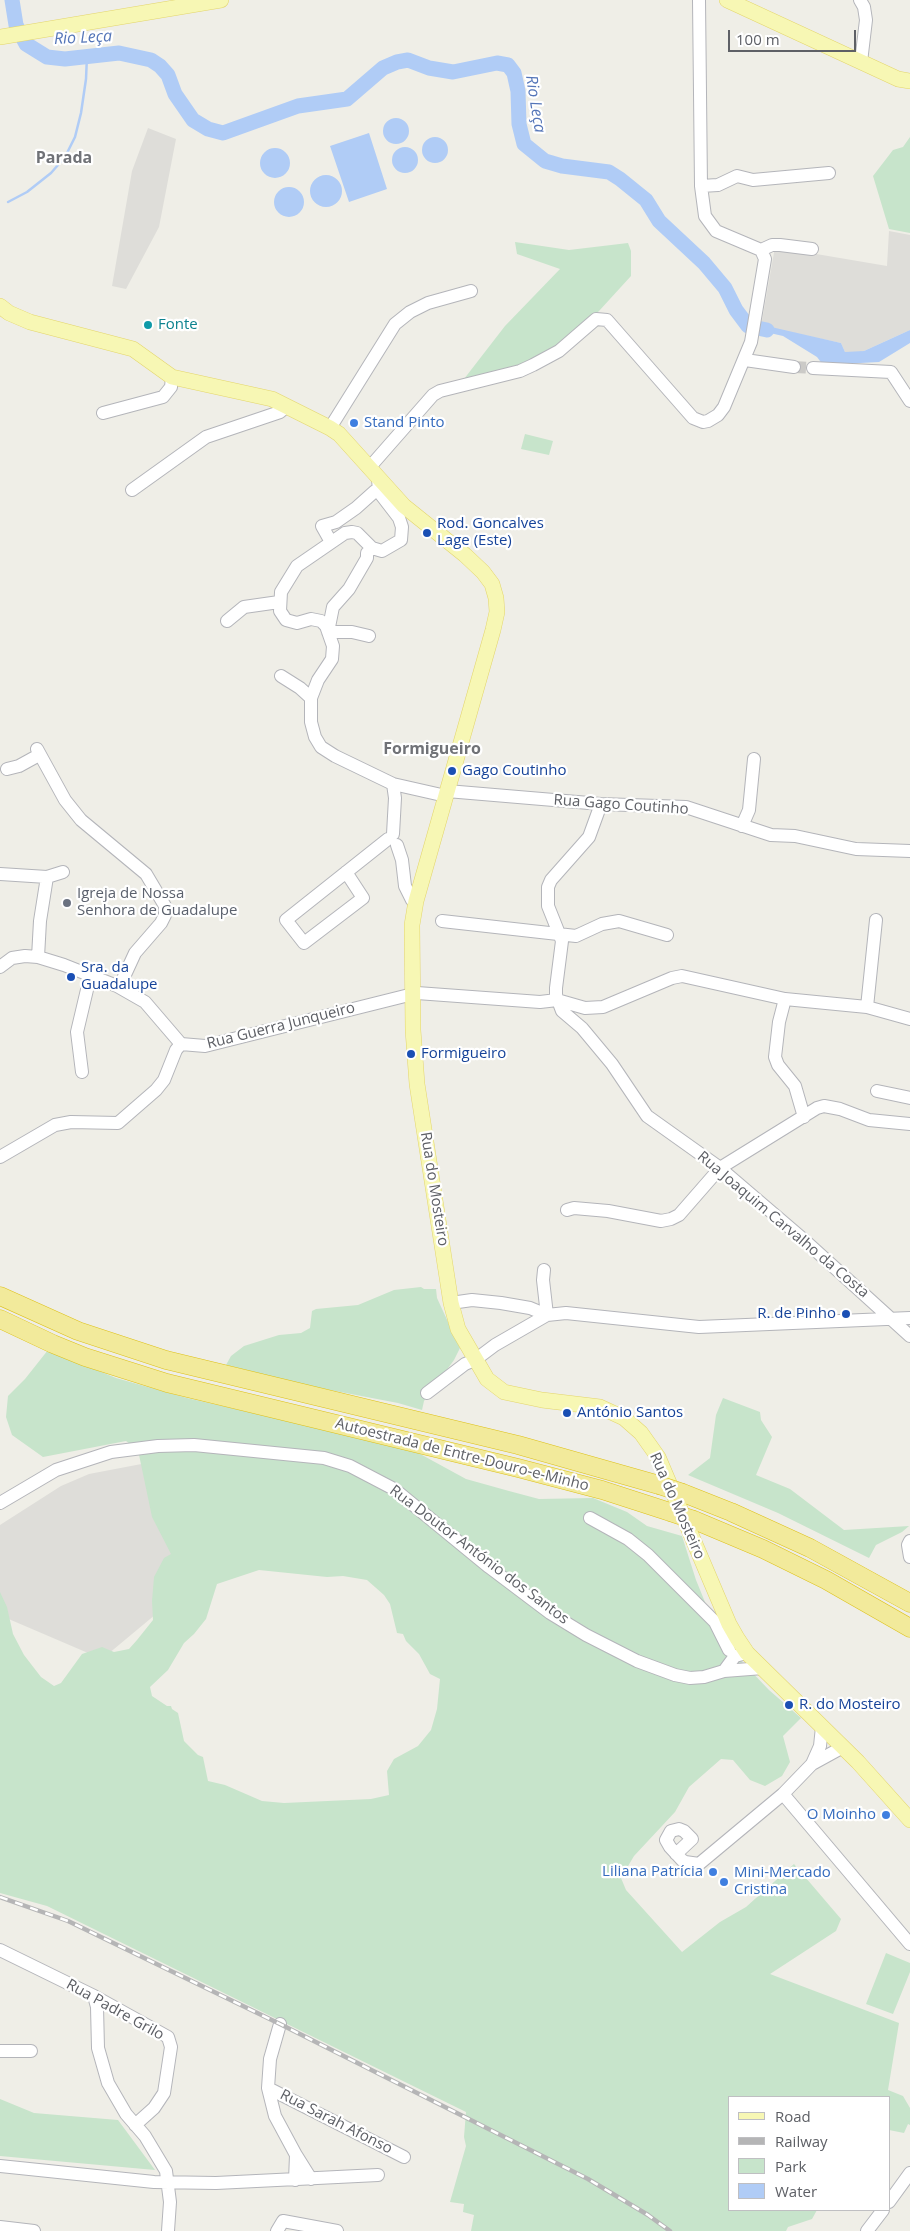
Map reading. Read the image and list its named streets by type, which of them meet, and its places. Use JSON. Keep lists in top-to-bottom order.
{
  "streets": {
    "highway": ["Autoestrada de Entre-Douro-e-Minho"],
    "main road": ["Rua do Mosteiro"],
    "street": [
      "Rua Gago Coutinho",
      "Rua Guerra Junqueiro",
      "Rua Joaquim Carvalho da Costa",
      "Rua Doutor António dos Santos",
      "Rua Padre Grilo",
      "Rua Sarah Afonso"
    ]
  },
  "crossings": [
    ["Rua Gago Coutinho", "Rua do Mosteiro"],
    ["Rua Guerra Junqueiro", "Rua do Mosteiro"],
    ["Rua Guerra Junqueiro", "Rua Joaquim Carvalho da Costa"],
    ["Rua do Mosteiro", "Rua Doutor António dos Santos"]
  ],
  "districts": ["Parada", "Formigueiro"],
  "water": ["Rio Leça"],
  "places": [
    "Fonte",
    "Stand Pinto",
    "Rod. Goncalves Lage (Este)",
    "Gago Coutinho",
    "Igreja de Nossa Senhora de Guadalupe",
    "Sra. da Guadalupe",
    "Formigueiro",
    "R. de Pinho",
    "António Santos",
    "R. do Mosteiro",
    "O Moinho",
    "Liliana Patrícia",
    "Mini-Mercado Cristina"
  ],
  "legend": [
    "Road",
    "Railway",
    "Park",
    "Water"
  ],
  "scale_bar": "100 m"
}
